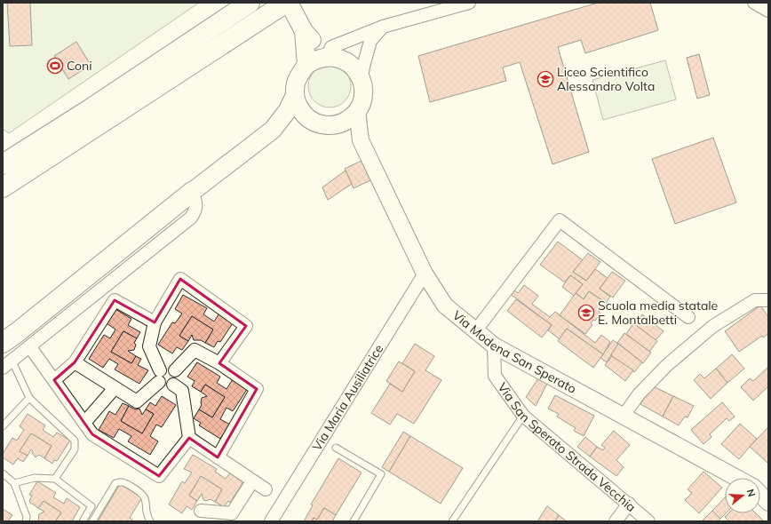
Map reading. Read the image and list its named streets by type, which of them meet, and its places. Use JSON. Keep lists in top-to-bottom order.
{
  "streets": {
    "street": ["Via Modena San Sperato", "Via Maria Ausiliatrice", "Via San Sperato Strada Vecchia"]
  },
  "crossings": [
    ["Via Modena San Sperato", "Via Maria Ausiliatrice"],
    ["Via Modena San Sperato", "Via San Sperato Strada Vecchia"]
  ],
  "places": {
    "sports": ["Coni"],
    "school or university": ["Liceo Scientifico Alessandro Volta", "Scuola media statale E. Montalbetti"]
  },
  "north": "right"
}
